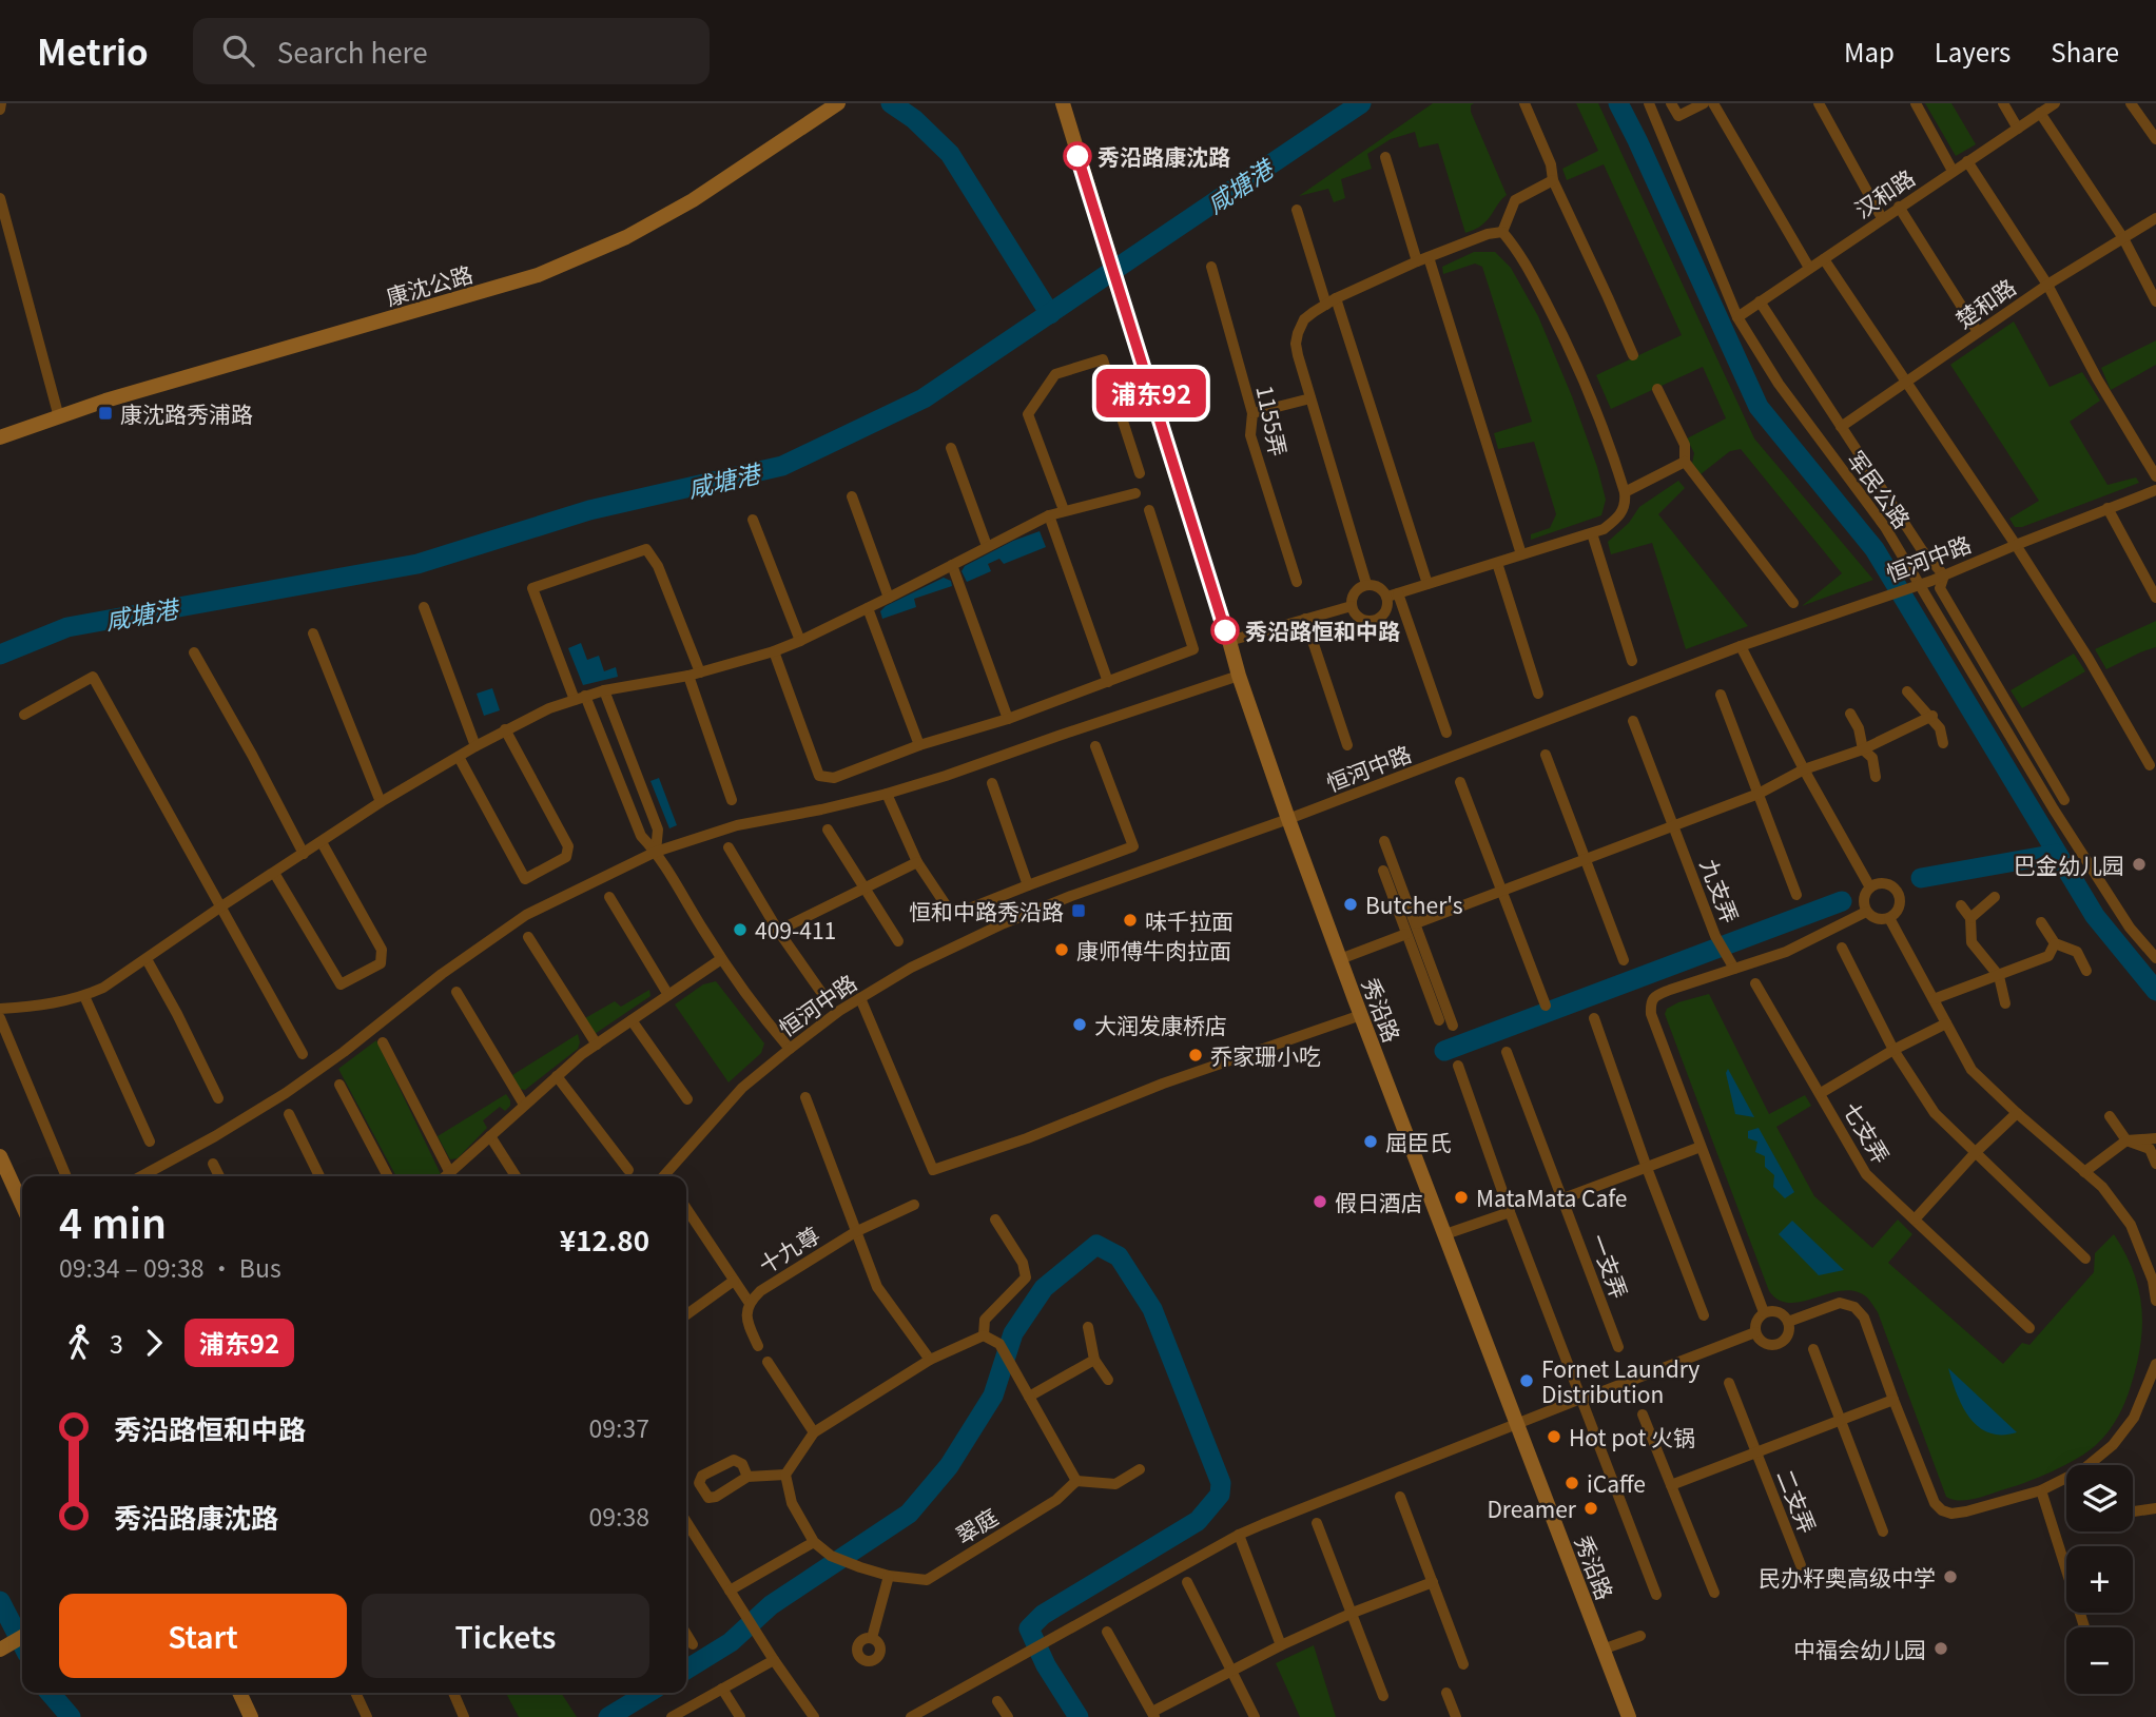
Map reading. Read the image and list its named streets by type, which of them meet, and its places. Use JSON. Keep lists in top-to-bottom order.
{
  "streets": {
    "main road": ["康沈公路", "秀沿路"],
    "street": [
      "汉和路",
      "楚和路",
      "1155弄",
      "军民公路",
      "恒河中路",
      "九支弄",
      "七支弄",
      "十九尊",
      "一支弄",
      "二支弄",
      "翠庭"
    ]
  },
  "crossings": [
    ["汉和路", "军民公路"],
    ["军民公路", "恒河中路"],
    ["恒河中路", "秀沿路"],
    ["十九尊", "翠庭"]
  ],
  "water": ["咸塘港"],
  "places": {
    "other": [
      "秀沿路康沈路",
      "秀沿路恒和中路",
      "巴金幼儿园",
      "Butcher's",
      "味千拉面",
      "409-411",
      "康师傅牛肉拉面",
      "大润发康桥店",
      "乔家珊小吃",
      "屈臣氏",
      "MataMata Cafe",
      "假日酒店",
      "Fornet Laundry Distribution",
      "Hot pot 火锅",
      "iCaffe",
      "Dreamer",
      "民办籽奥高级中学",
      "中福会幼儿园"
    ],
    "transit": ["康沈路秀浦路", "恒和中路秀沿路"]
  },
  "lines": ["bus line 浦东92"],
  "page": {
    "header": "Metrio",
    "search": "Search here",
    "nav": ["Map", "Layers", "Share"],
    "on_map": "浦东92",
    "heading": ["4 min", "09:34 – 09:38 · Bus", "¥12.80"],
    "legs": ["3", "浦东92"],
    "list": [
      {
        "name": "秀沿路恒和中路",
        "value": "09:37"
      },
      {
        "name": "秀沿路康沈路",
        "value": "09:38"
      }
    ],
    "map_buttons": ["+", "−"],
    "buttons": ["Start", "Tickets"]
  }
}
